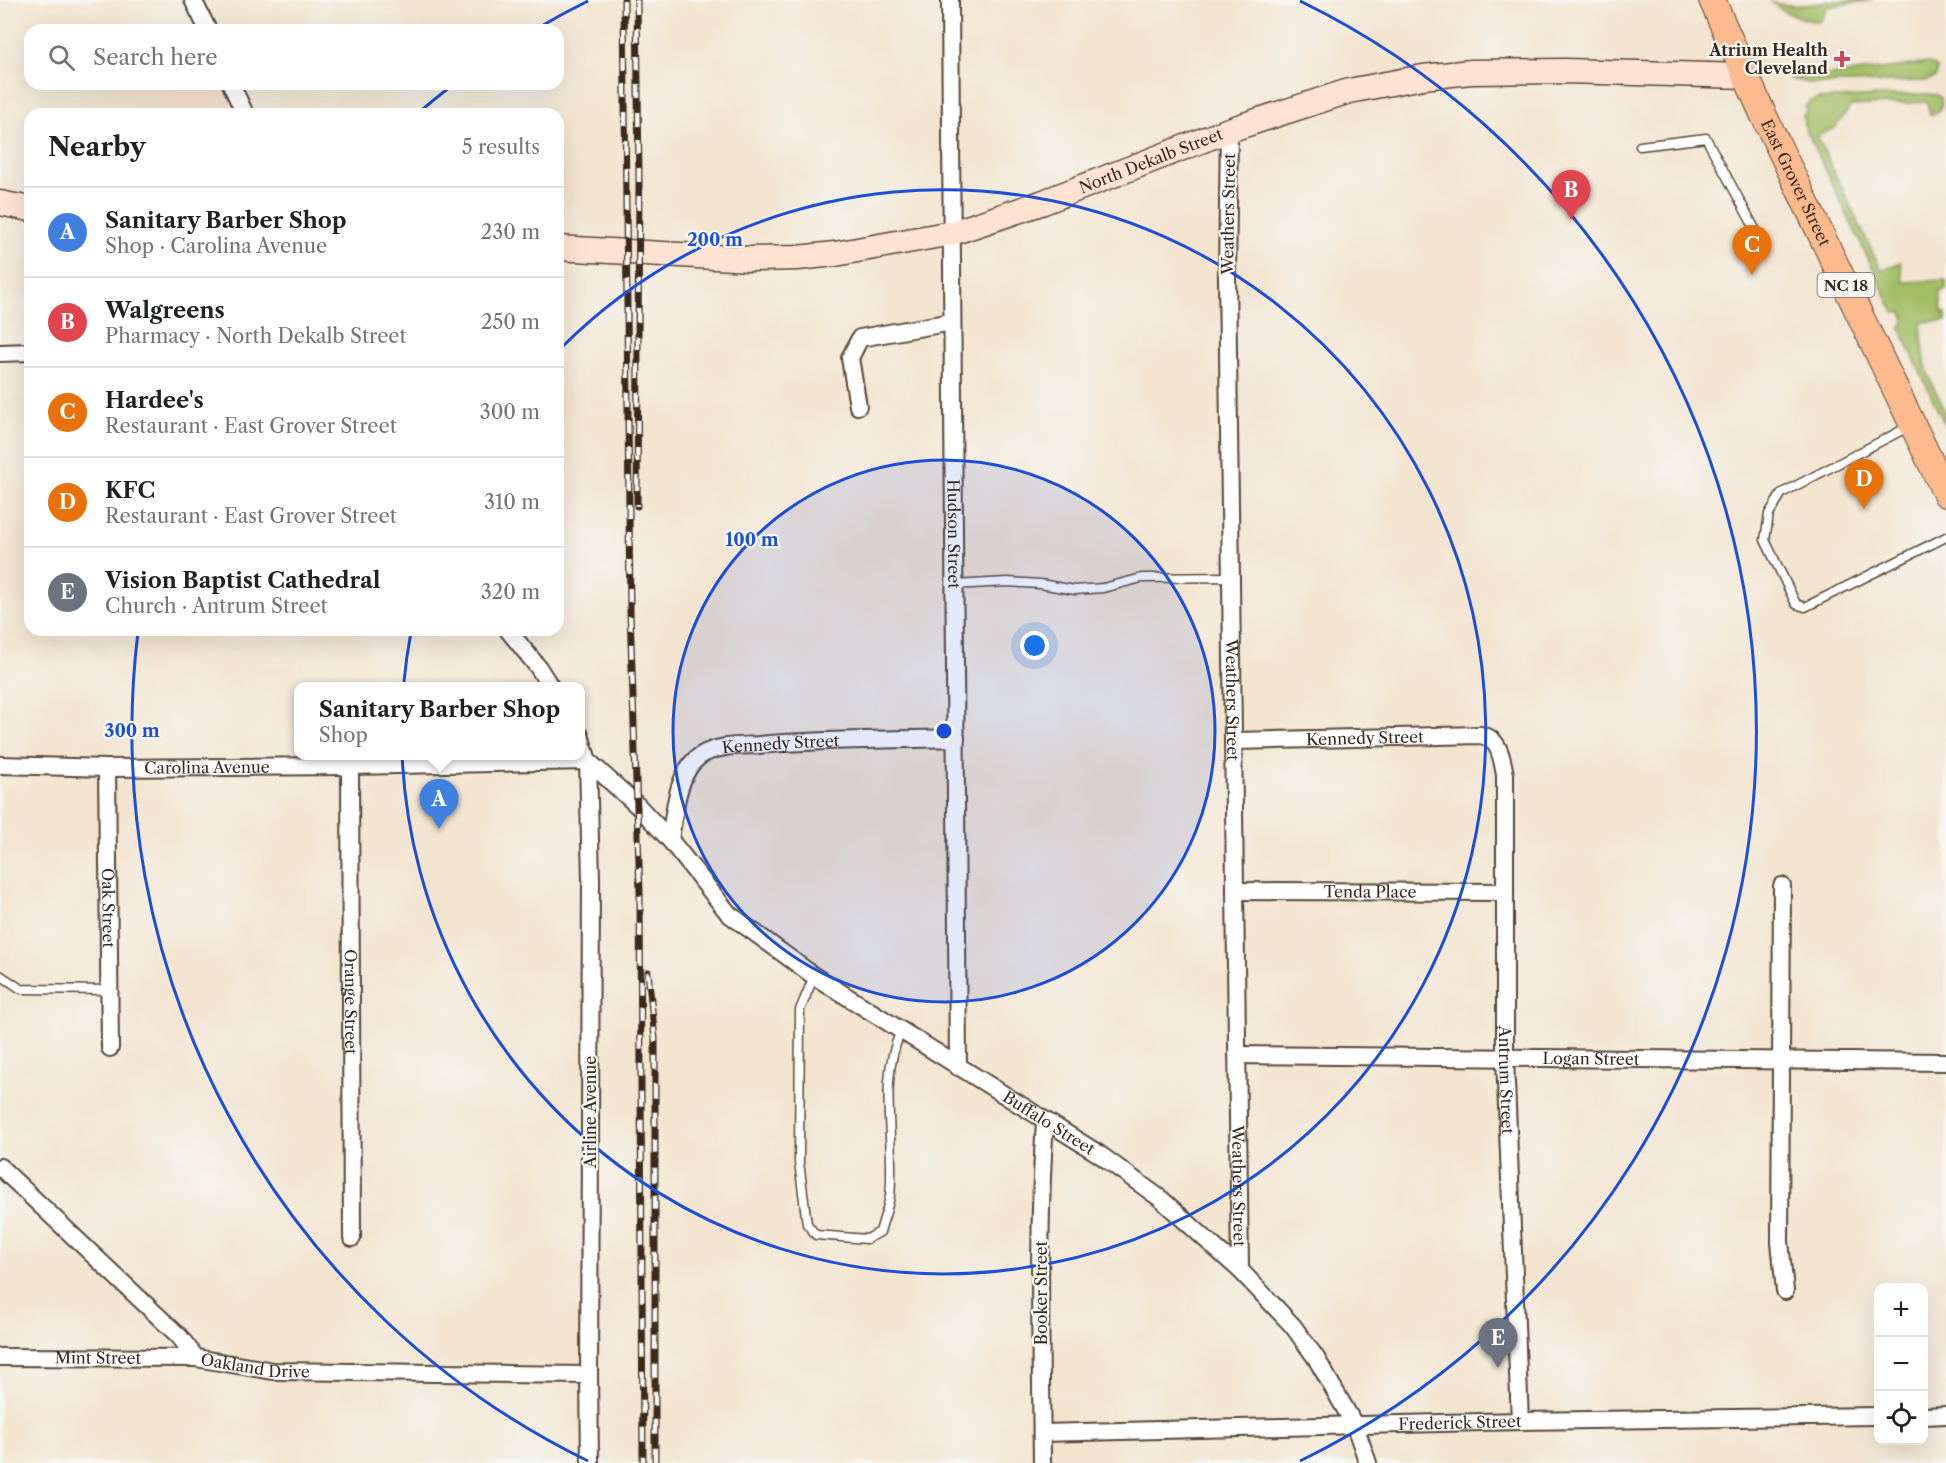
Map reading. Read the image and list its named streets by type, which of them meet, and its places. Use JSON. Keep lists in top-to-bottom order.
{
  "streets": {
    "main road": ["North Dekalb Street", "East Grover Street", "NC 18"],
    "street": [
      "Weathers Street",
      "Hudson Street",
      "Kennedy Street",
      "Carolina Avenue",
      "Tenda Place",
      "Oak Street",
      "Orange Street",
      "Logan Street",
      "Antrum Street",
      "Airline Avenue",
      "Buffalo Street",
      "Booker Street",
      "Mint Street",
      "Oakland Drive",
      "Frederick Street"
    ]
  },
  "crossings": [
    ["North Dekalb Street", "East Grover Street"],
    ["North Dekalb Street", "Weathers Street"],
    ["North Dekalb Street", "Hudson Street"],
    ["Weathers Street", "Kennedy Street"],
    ["Weathers Street", "Tenda Place"],
    ["Weathers Street", "Logan Street"],
    ["Weathers Street", "Buffalo Street"],
    ["Hudson Street", "Kennedy Street"],
    ["Hudson Street", "Buffalo Street"],
    ["Kennedy Street", "Antrum Street"],
    ["Kennedy Street", "Buffalo Street"],
    ["Carolina Avenue", "Oak Street"],
    ["Carolina Avenue", "Orange Street"],
    ["Carolina Avenue", "Airline Avenue"],
    ["Tenda Place", "Antrum Street"],
    ["Logan Street", "Antrum Street"],
    ["Antrum Street", "Frederick Street"],
    ["Airline Avenue", "Oakland Drive"],
    ["Buffalo Street", "Booker Street"],
    ["Buffalo Street", "Frederick Street"],
    ["Booker Street", "Frederick Street"],
    ["Mint Street", "Oakland Drive"]
  ],
  "places": {
    "health": ["Atrium Health Cleveland"]
  },
  "page": {
    "search": "Search here",
    "heading": ["Nearby", "5 results"],
    "pins": [
      "B",
      "C",
      "D",
      "A",
      "E"
    ],
    "list": [
      {
        "mark": "A",
        "name": "Sanitary Barber Shop",
        "note": "Shop · Carolina Avenue",
        "value": "230 m"
      },
      {
        "mark": "B",
        "name": "Walgreens",
        "note": "Pharmacy · North Dekalb Street",
        "value": "250 m"
      },
      {
        "mark": "C",
        "name": "Hardee's",
        "note": "Restaurant · East Grover Street",
        "value": "300 m"
      },
      {
        "mark": "D",
        "name": "KFC",
        "note": "Restaurant · East Grover Street",
        "value": "310 m"
      },
      {
        "mark": "E",
        "name": "Vision Baptist Cathedral",
        "note": "Church · Antrum Street",
        "value": "320 m"
      }
    ],
    "popup": ["Sanitary Barber Shop", "Shop"],
    "map_buttons": ["+", "−"]
  },
  "rings": ["200 m", "100 m", "300 m"]
}
